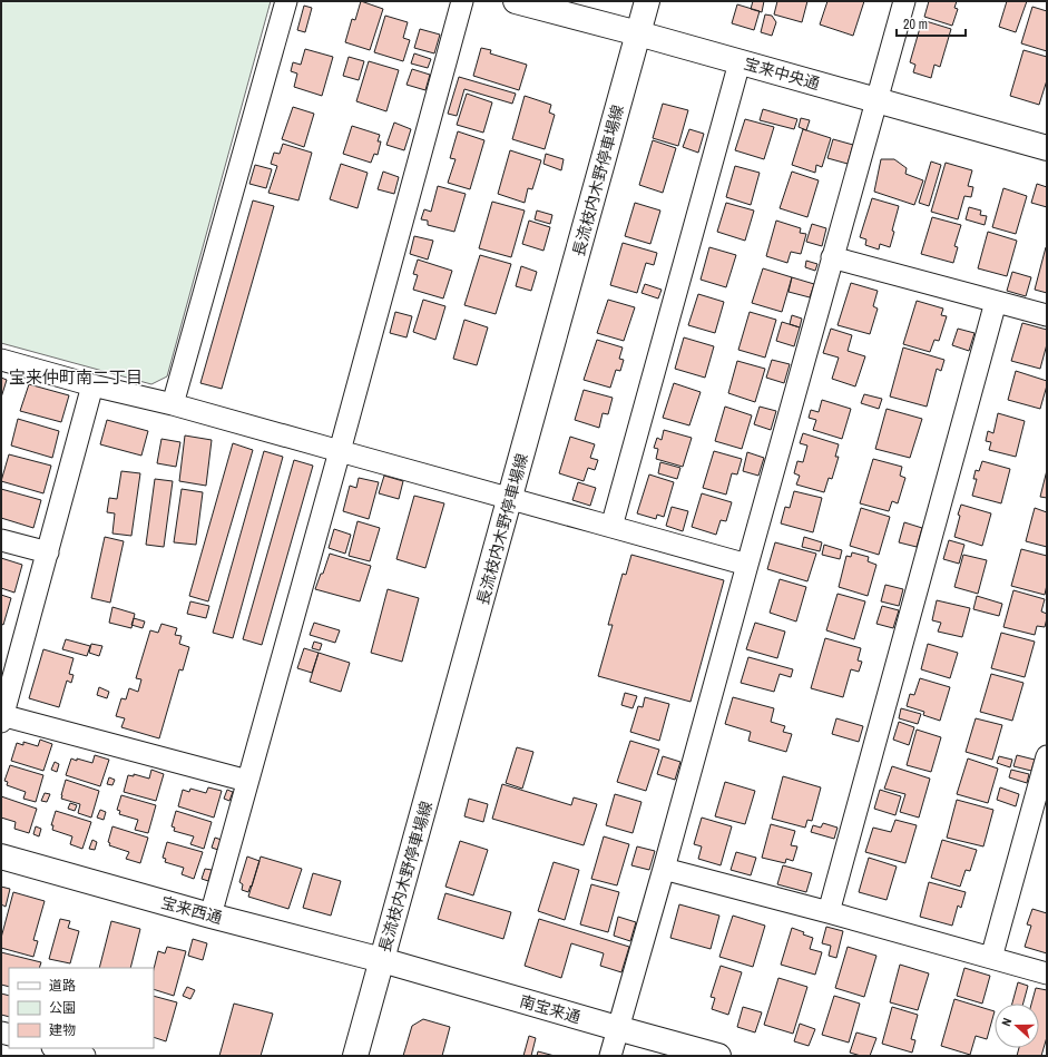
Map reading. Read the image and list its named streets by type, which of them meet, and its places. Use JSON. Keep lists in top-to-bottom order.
{
  "streets": {
    "street": [
      "宝来中央通",
      "長流枝内木野停車場線",
      "宝来西通",
      "南宝来通"
    ]
  },
  "crossings": [
    ["宝来中央通", "長流枝内木野停車場線"],
    ["長流枝内木野停車場線", "宝来西通"],
    ["長流枝内木野停車場線", "南宝来通"],
    ["宝来西通", "南宝来通"]
  ],
  "districts": ["宝来仲町南二丁目"],
  "legend": ["道路", "公園", "建物"],
  "scale_bar": "20 m",
  "north": "left"
}
